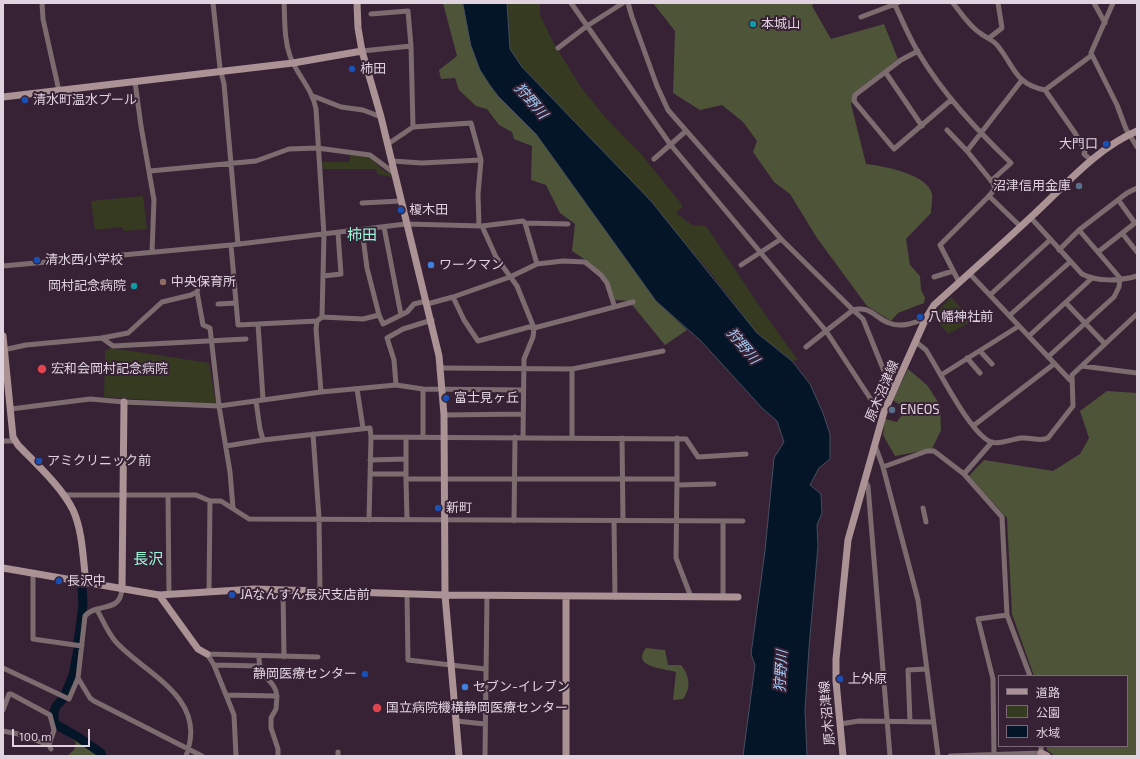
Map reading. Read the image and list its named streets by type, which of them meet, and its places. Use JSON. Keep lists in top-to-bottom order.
{
  "streets": {
    "street": ["原木沼津線"]
  },
  "districts": ["柿田", "長沢"],
  "water": ["狩野川"],
  "places": [
    "本城山",
    "柿田",
    "清水町温水プール",
    "大門口",
    "沼津信用金庫",
    "榎木田",
    "清水西小学校",
    "ワークマン",
    "中央保育所",
    "岡村記念病院",
    "八幡神社前",
    "宏和会岡村記念病院",
    "富士見ヶ丘",
    "ENEOS",
    "アミクリニック前",
    "新町",
    "長沢中",
    "JAなんすん長沢支店前",
    "静岡医療センター",
    "上外原",
    "セブン-イレブン",
    "国立病院機構静岡医療センター"
  ],
  "legend": ["道路", "公園", "水域"],
  "scale_bar": "100 m"
}
